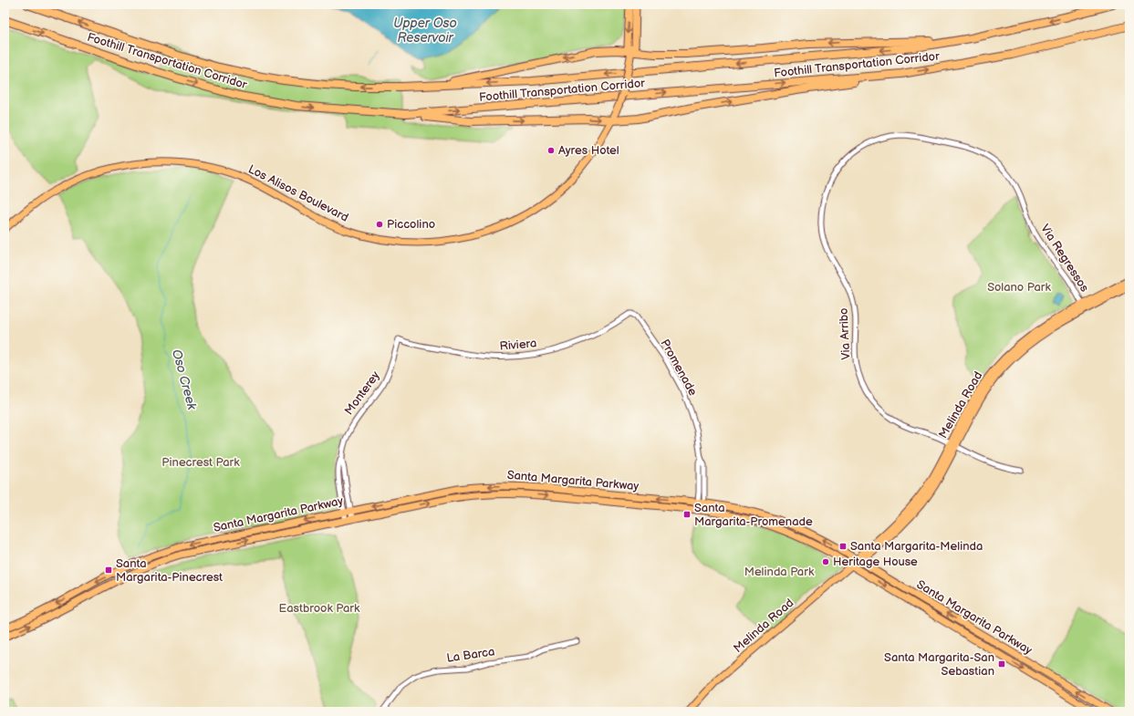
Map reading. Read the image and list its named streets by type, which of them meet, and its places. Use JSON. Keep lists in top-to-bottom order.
{
  "streets": {
    "highway": ["Foothill Transportation Corridor"],
    "main road": ["Los Alisos Boulevard", "Melinda Road", "Santa Margarita Parkway"],
    "street": [
      "Via Regressos",
      "Via Arribo",
      "Riviera",
      "Promenade",
      "Monterey",
      "La Barca"
    ]
  },
  "crossings": [
    ["Via Regressos", "Via Arribo"],
    ["Via Regressos", "Melinda Road"],
    ["Via Arribo", "Melinda Road"],
    ["Riviera", "Promenade"],
    ["Riviera", "Monterey"],
    ["Promenade", "Santa Margarita Parkway"],
    ["Monterey", "Santa Margarita Parkway"],
    ["Melinda Road", "Santa Margarita Parkway"]
  ],
  "water": ["Upper Oso Reservoir", "Oso Creek"],
  "parks": [
    "Solano Park",
    "Pinecrest Park",
    "Melinda Park",
    "Eastbrook Park"
  ],
  "places": {
    "other": ["Ayres Hotel", "Piccolino", "Heritage House"],
    "transit": [
      "Santa Margarita-Promenade",
      "Santa Margarita-Melinda",
      "Santa Margarita-Pinecrest",
      "Santa Margarita-San Sebastian"
    ]
  }
}
